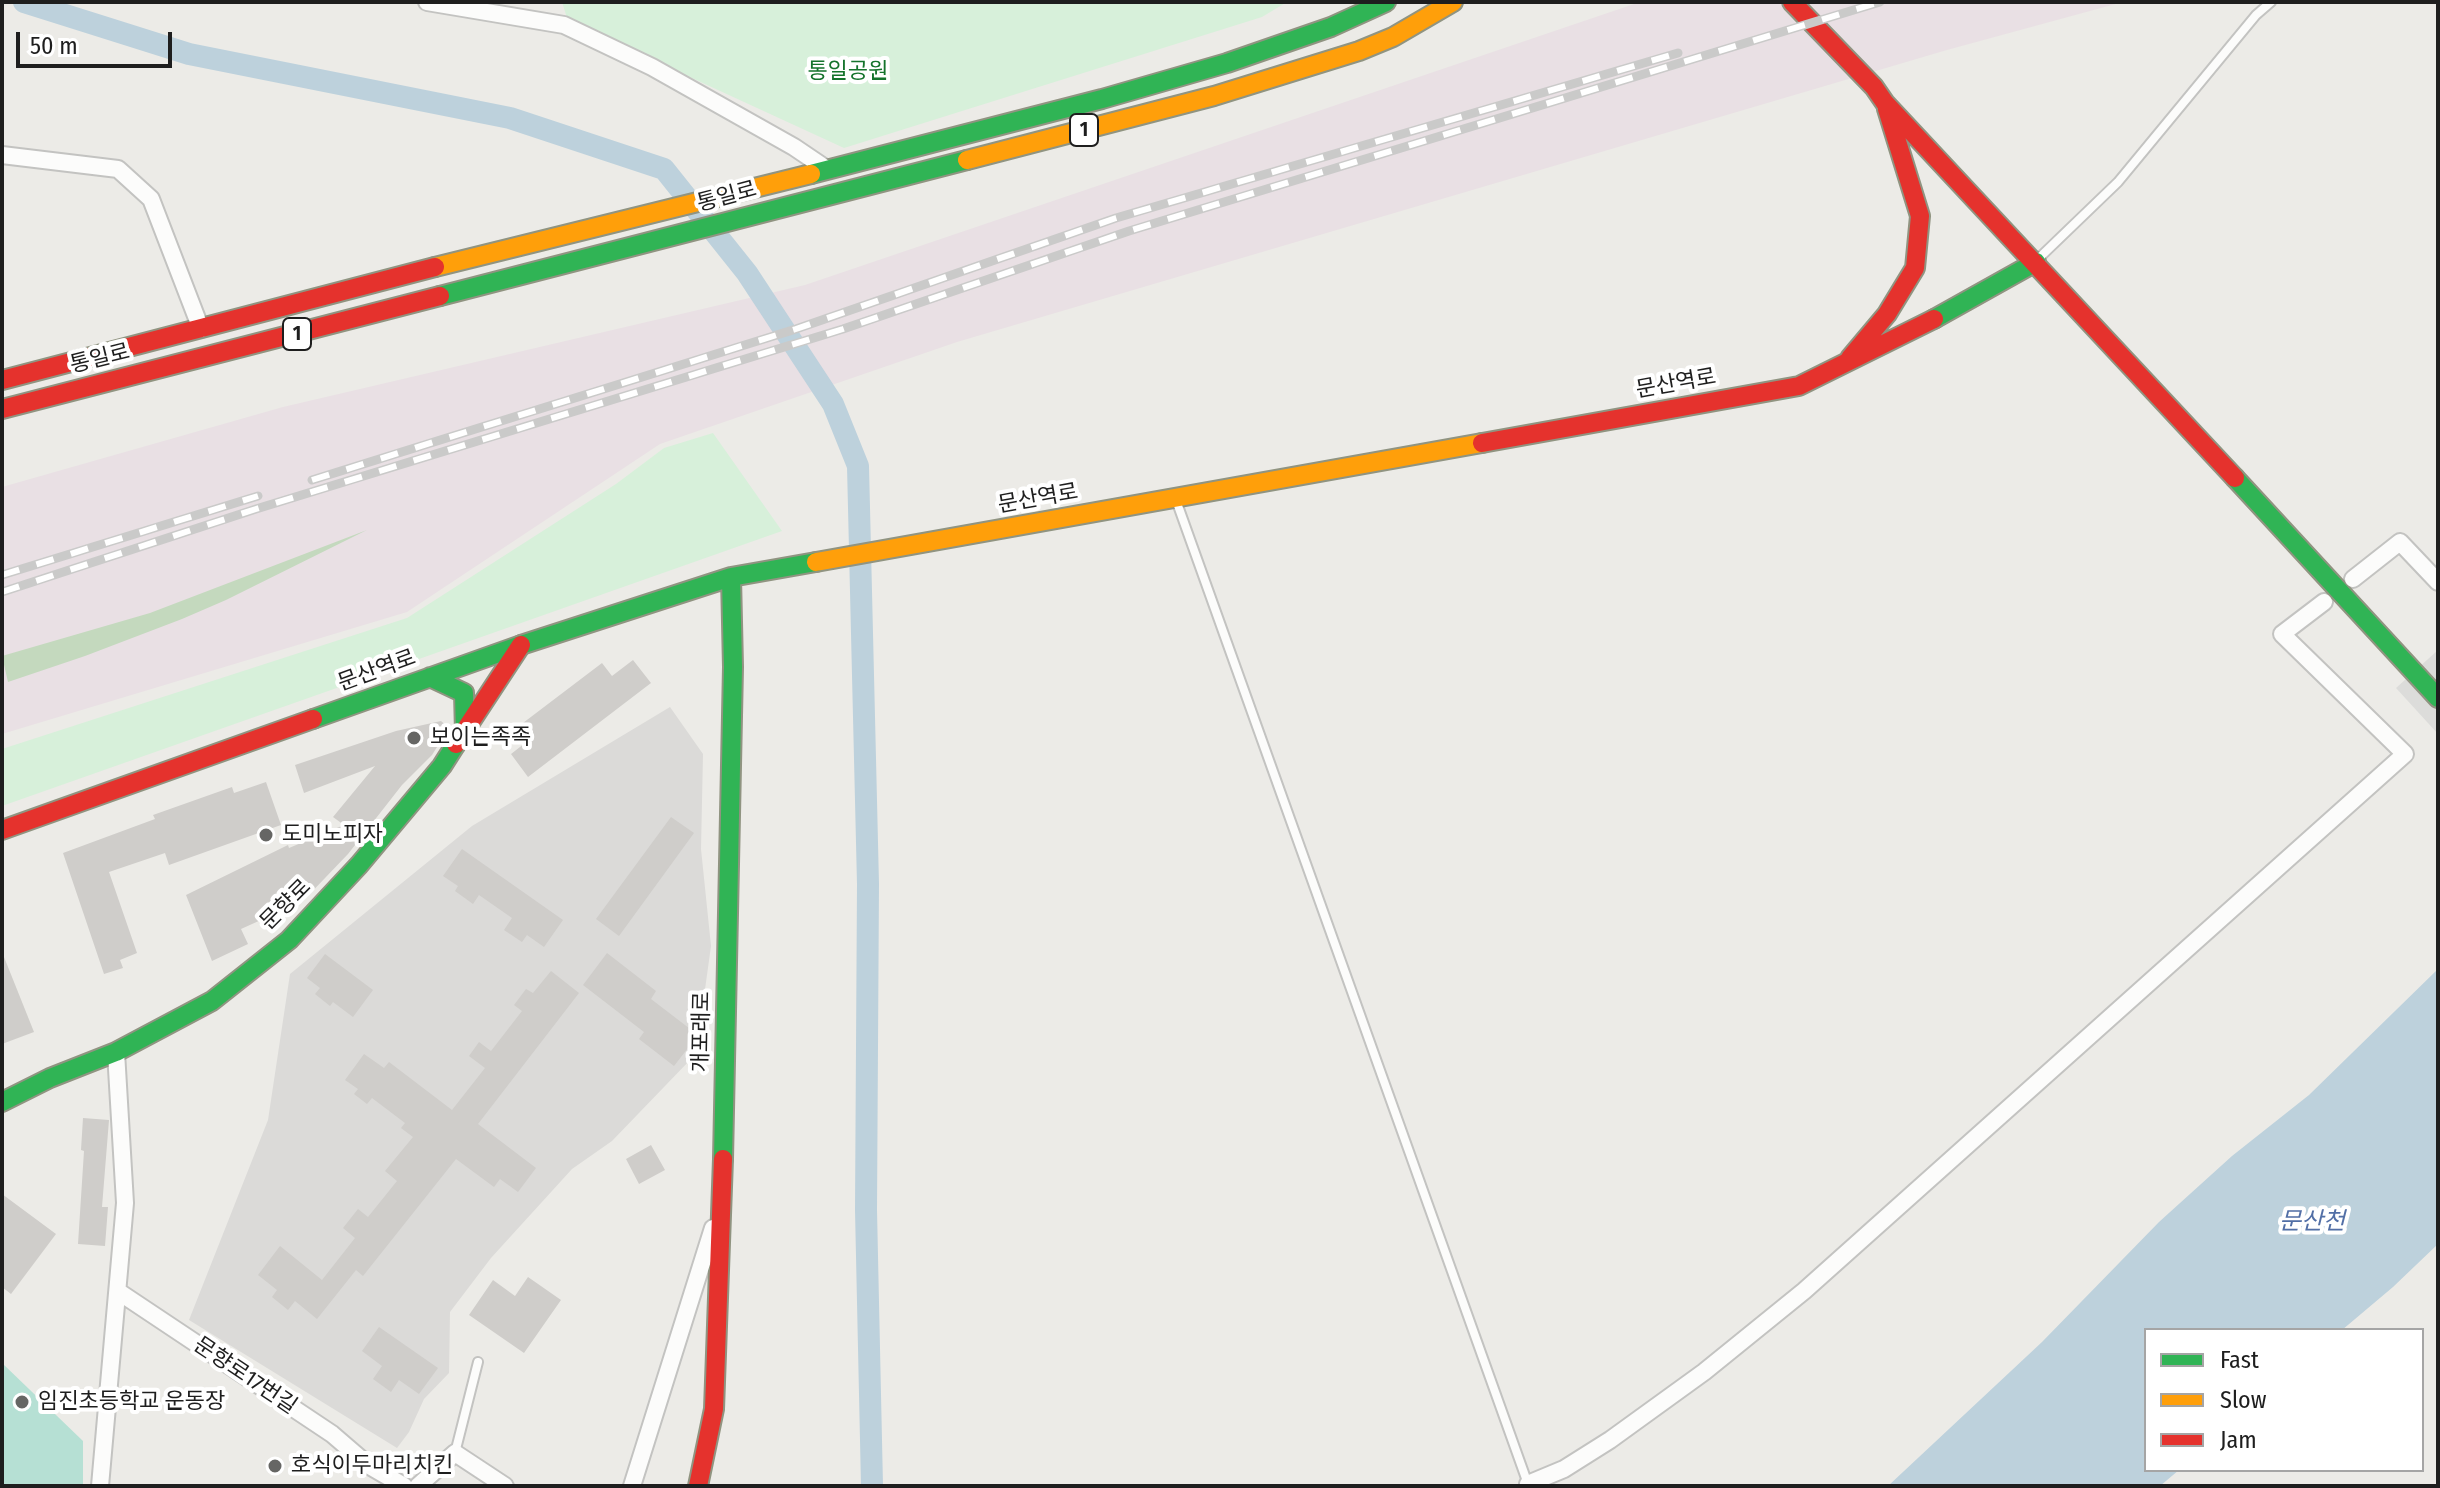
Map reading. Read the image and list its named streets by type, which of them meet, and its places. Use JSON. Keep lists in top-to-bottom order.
{
  "streets": {
    "street": [
      "1",
      "통일로",
      "문산역로",
      "문향로",
      "개포래로",
      "문향로17번길"
    ]
  },
  "crossings": [
    ["문산역로", "문향로"],
    ["문산역로", "개포래로"]
  ],
  "water": ["문산천"],
  "parks": ["통일공원"],
  "places": [
    "보이는족족",
    "도미노피자",
    "임진초등학교 운동장",
    "호식이두마리치킨"
  ],
  "legend": ["Fast", "Slow", "Jam"],
  "scale_bar": "50 m"
}
